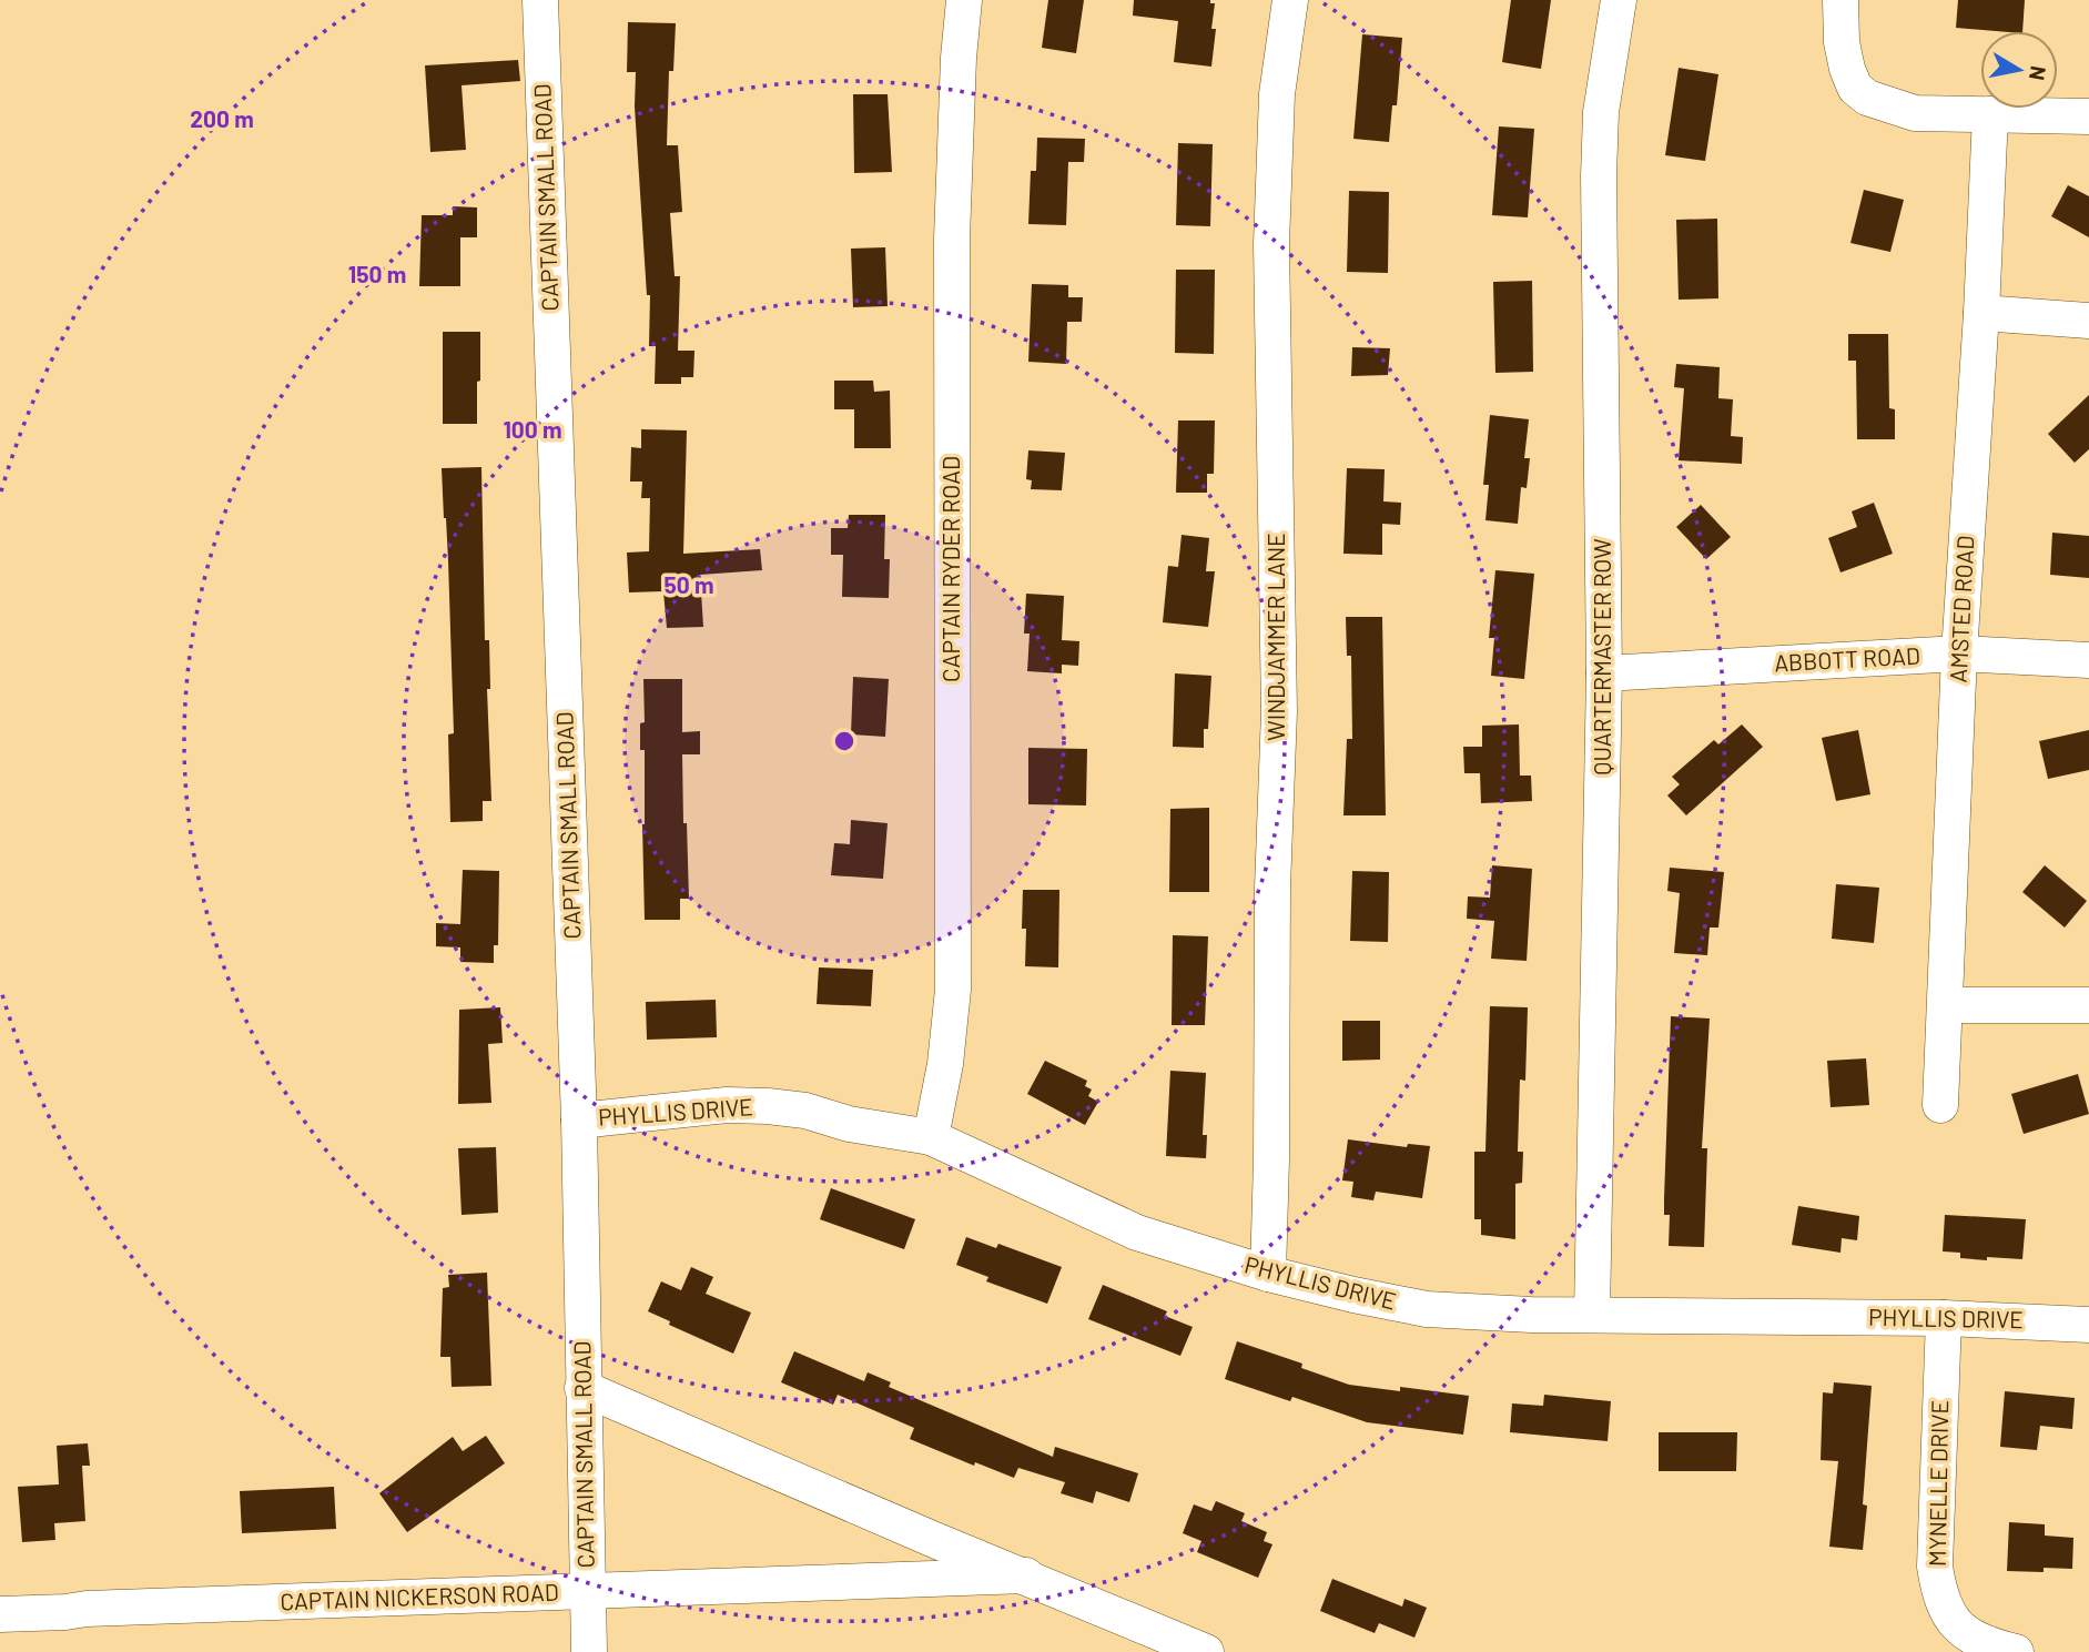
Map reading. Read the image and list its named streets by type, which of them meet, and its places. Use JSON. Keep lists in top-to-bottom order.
{
  "streets": {
    "street": [
      "CAPTAIN SMALL ROAD",
      "CAPTAIN RYDER ROAD",
      "AMSTED ROAD",
      "WINDJAMMER LANE",
      "QUARTERMASTER ROW",
      "ABBOTT ROAD",
      "PHYLLIS DRIVE",
      "MYNELLE DRIVE",
      "CAPTAIN NICKERSON ROAD"
    ]
  },
  "crossings": [
    ["CAPTAIN SMALL ROAD", "PHYLLIS DRIVE"],
    ["CAPTAIN SMALL ROAD", "CAPTAIN NICKERSON ROAD"],
    ["CAPTAIN RYDER ROAD", "PHYLLIS DRIVE"],
    ["AMSTED ROAD", "ABBOTT ROAD"],
    ["WINDJAMMER LANE", "PHYLLIS DRIVE"],
    ["QUARTERMASTER ROW", "ABBOTT ROAD"],
    ["QUARTERMASTER ROW", "PHYLLIS DRIVE"],
    ["PHYLLIS DRIVE", "MYNELLE DRIVE"]
  ],
  "north": "right",
  "rings": [
    "200 m",
    "150 m",
    "100 m",
    "50 m"
  ]
}
